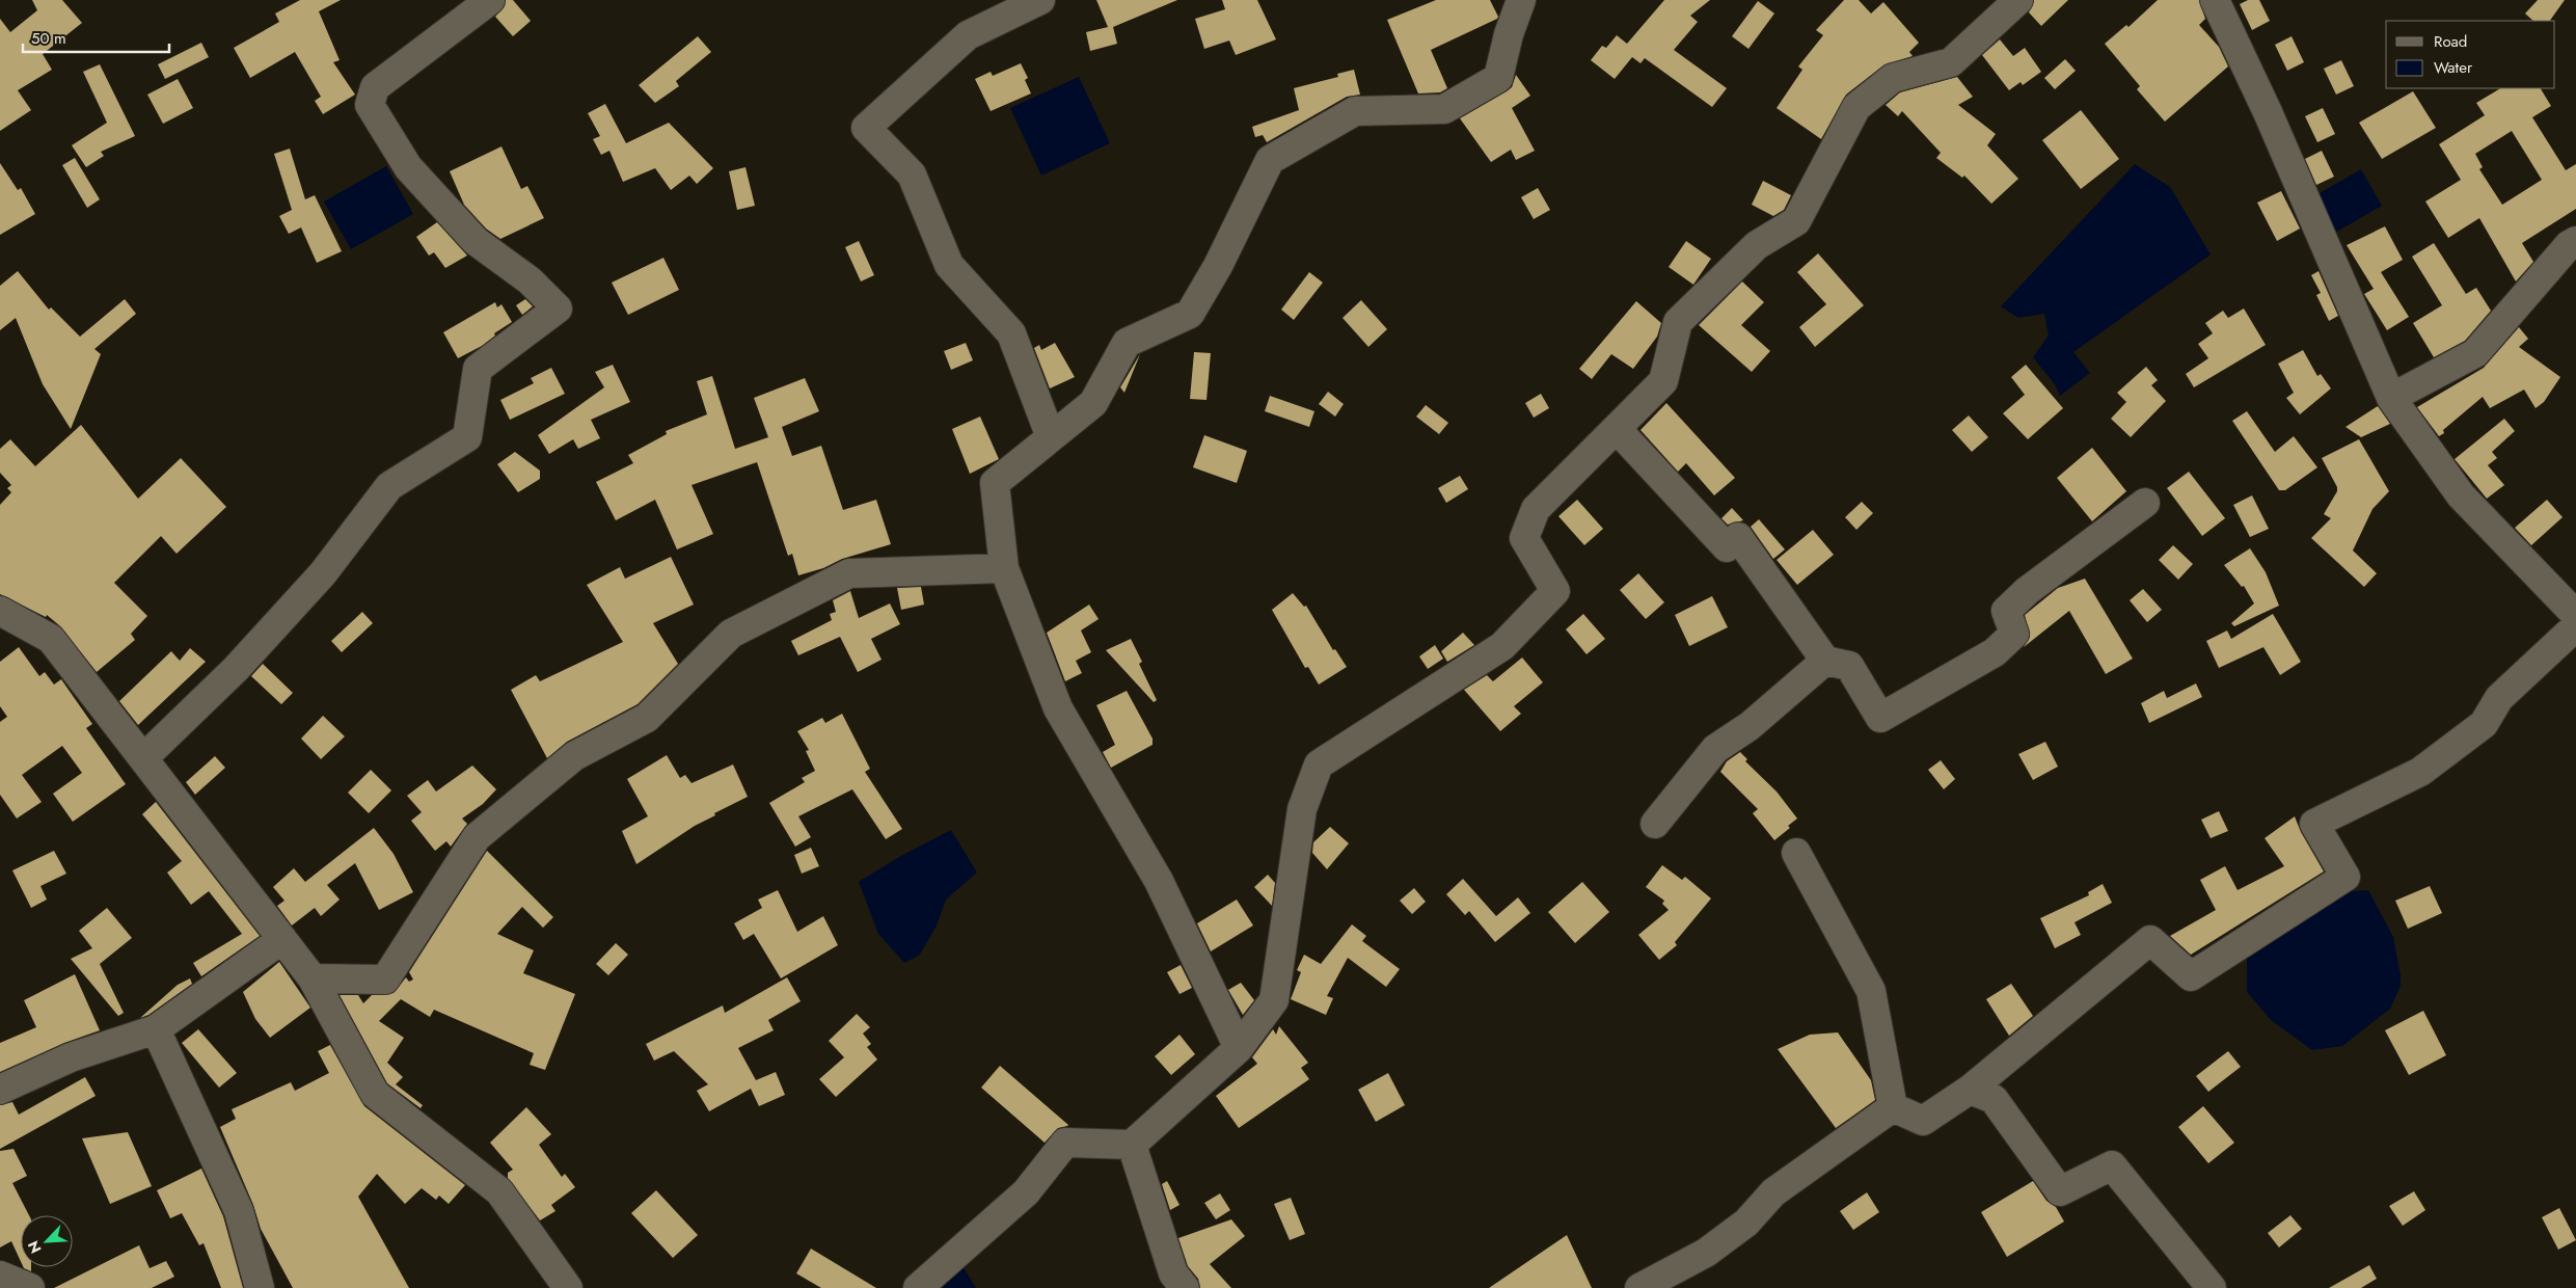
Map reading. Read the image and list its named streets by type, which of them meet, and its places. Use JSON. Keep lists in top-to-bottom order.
{
  "legend": ["Road", "Water"],
  "scale_bar": "50 m",
  "north": "bottom left"
}
